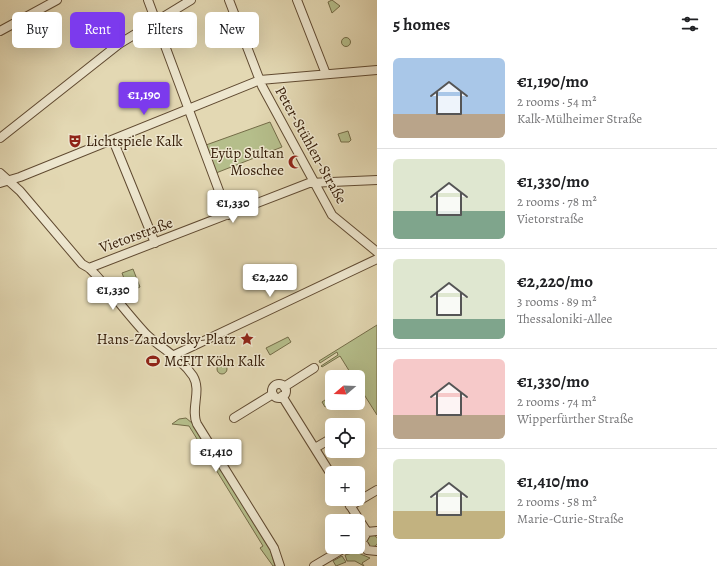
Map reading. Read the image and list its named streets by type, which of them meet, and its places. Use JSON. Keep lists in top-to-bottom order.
{
  "streets": {
    "street": ["Peter-Stühlen-Straße", "Vietorstraße"]
  },
  "crossings": [
    ["Peter-Stühlen-Straße", "Vietorstraße"]
  ],
  "places": {
    "theatre": ["Lichtspiele Kalk"],
    "mosque": ["Eyüp Sultan Moschee"],
    "place": ["Hans-Zandovsky-Platz"],
    "sports": ["McFIT Köln Kalk"]
  },
  "north": "left",
  "page": {
    "heading": "5 homes",
    "chip": [
      "Buy",
      "Rent",
      "Filters",
      "New"
    ],
    "list": [
      {
        "name": "€1,190/mo",
        "note": "2 rooms · 54 m² · Kalk-Mülheimer Straße"
      },
      {
        "name": "€1,330/mo",
        "note": "2 rooms · 78 m² · Vietorstraße"
      },
      {
        "name": "€2,220/mo",
        "note": "3 rooms · 89 m² · Thessaloniki-Allee"
      },
      {
        "name": "€1,330/mo",
        "note": "2 rooms · 74 m² · Wipperfürther Straße"
      },
      {
        "name": "€1,410/mo",
        "note": "2 rooms · 58 m² · Marie-Curie-Straße"
      }
    ],
    "price": [
      "€1,190",
      "€1,330",
      "€2,220",
      "€1,330",
      "€1,410"
    ],
    "map_buttons": ["+", "−"]
  }
}
